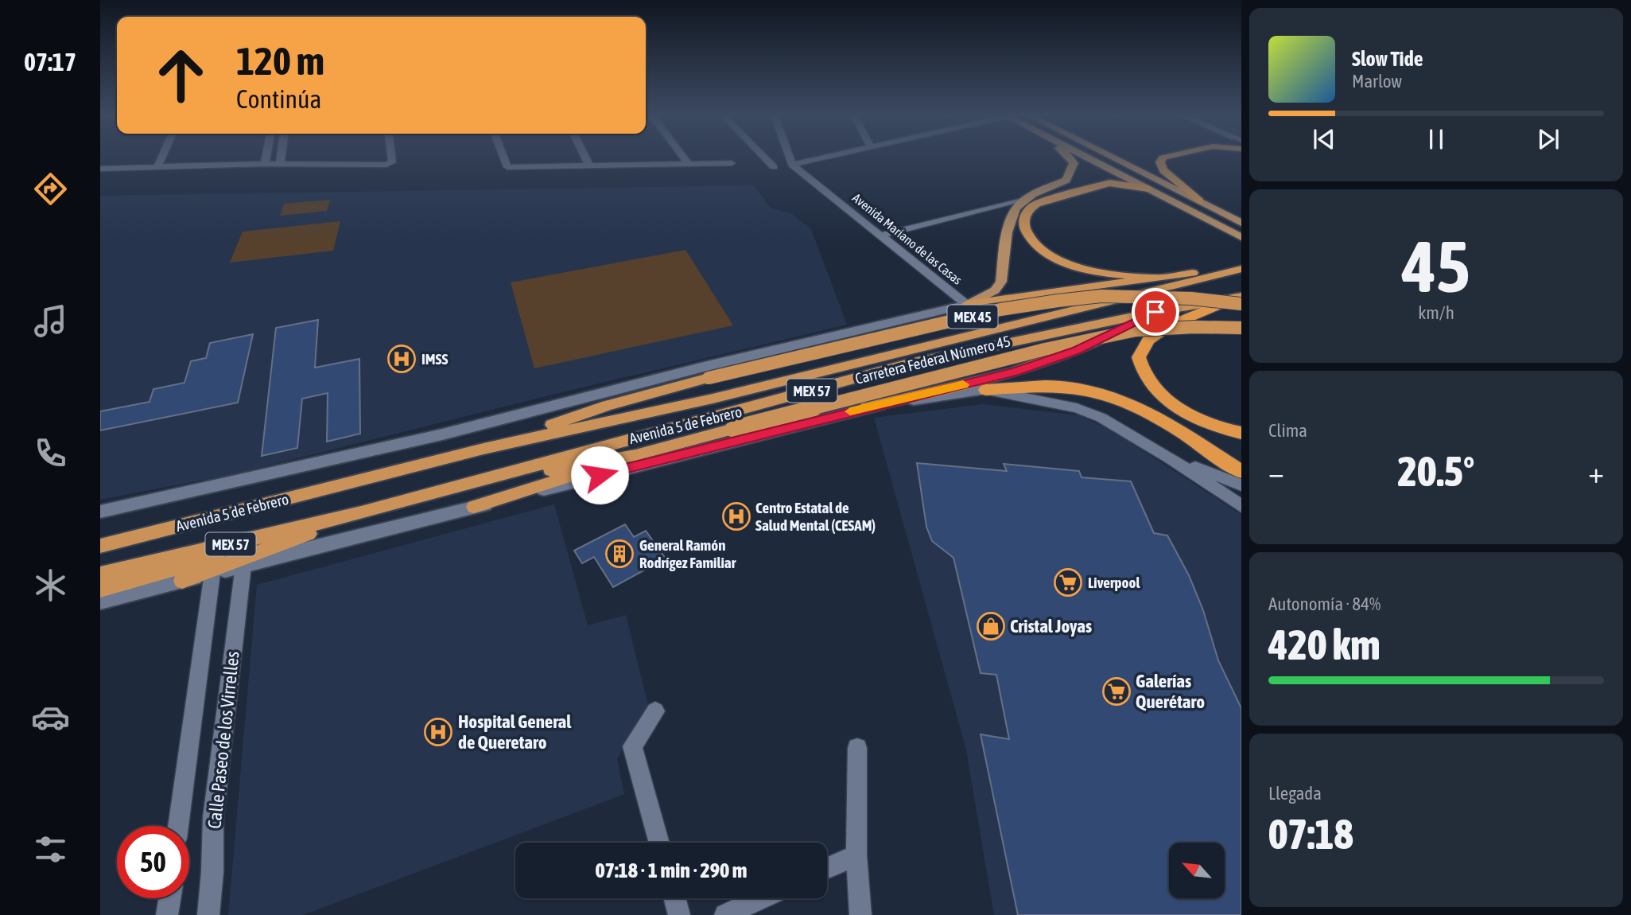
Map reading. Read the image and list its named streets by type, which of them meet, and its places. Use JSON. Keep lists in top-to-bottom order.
{
  "streets": {
    "highway": [
      "MEX 45",
      "Carretera Federal Número 45",
      "MEX 57",
      "Avenida 5 de Febrero"
    ],
    "street": ["Avenida Mariano de las Casas", "Calle Paseo de los Virrelles"]
  },
  "crossings": [
    ["Avenida Mariano de las Casas", "Avenida 5 de Febrero"],
    ["MEX 45", "Avenida 5 de Febrero"],
    ["Carretera Federal Número 45", "Avenida 5 de Febrero"],
    ["MEX 57", "Avenida 5 de Febrero"],
    ["Avenida 5 de Febrero", "Calle Paseo de los Virrelles"]
  ],
  "places": {
    "hospital": ["IMSS", "Centro Estatal de Salud Mental (CESAM)", "Hospital General de Queretaro"],
    "building": ["General Ramón Rodrígez Familiar"],
    "supermarket": ["Liverpool", "Galerías Querétaro"],
    "shop": ["Cristal Joyas"]
  },
  "north": "top left",
  "page": {
    "tabs": "07:17",
    "turn": ["120 m", "Continúa"],
    "song": ["Slow Tide", "Marlow"],
    "tile": [
      ["45", "km/h"],
      "Clima",
      ["Autonomía · 84%", "420 km"],
      ["Llegada", "07:18"]
    ],
    "heat": ["−", "20.5°", "+"],
    "limit": "50",
    "trip": "07:18 · 1 min · 290 m"
  }
}
